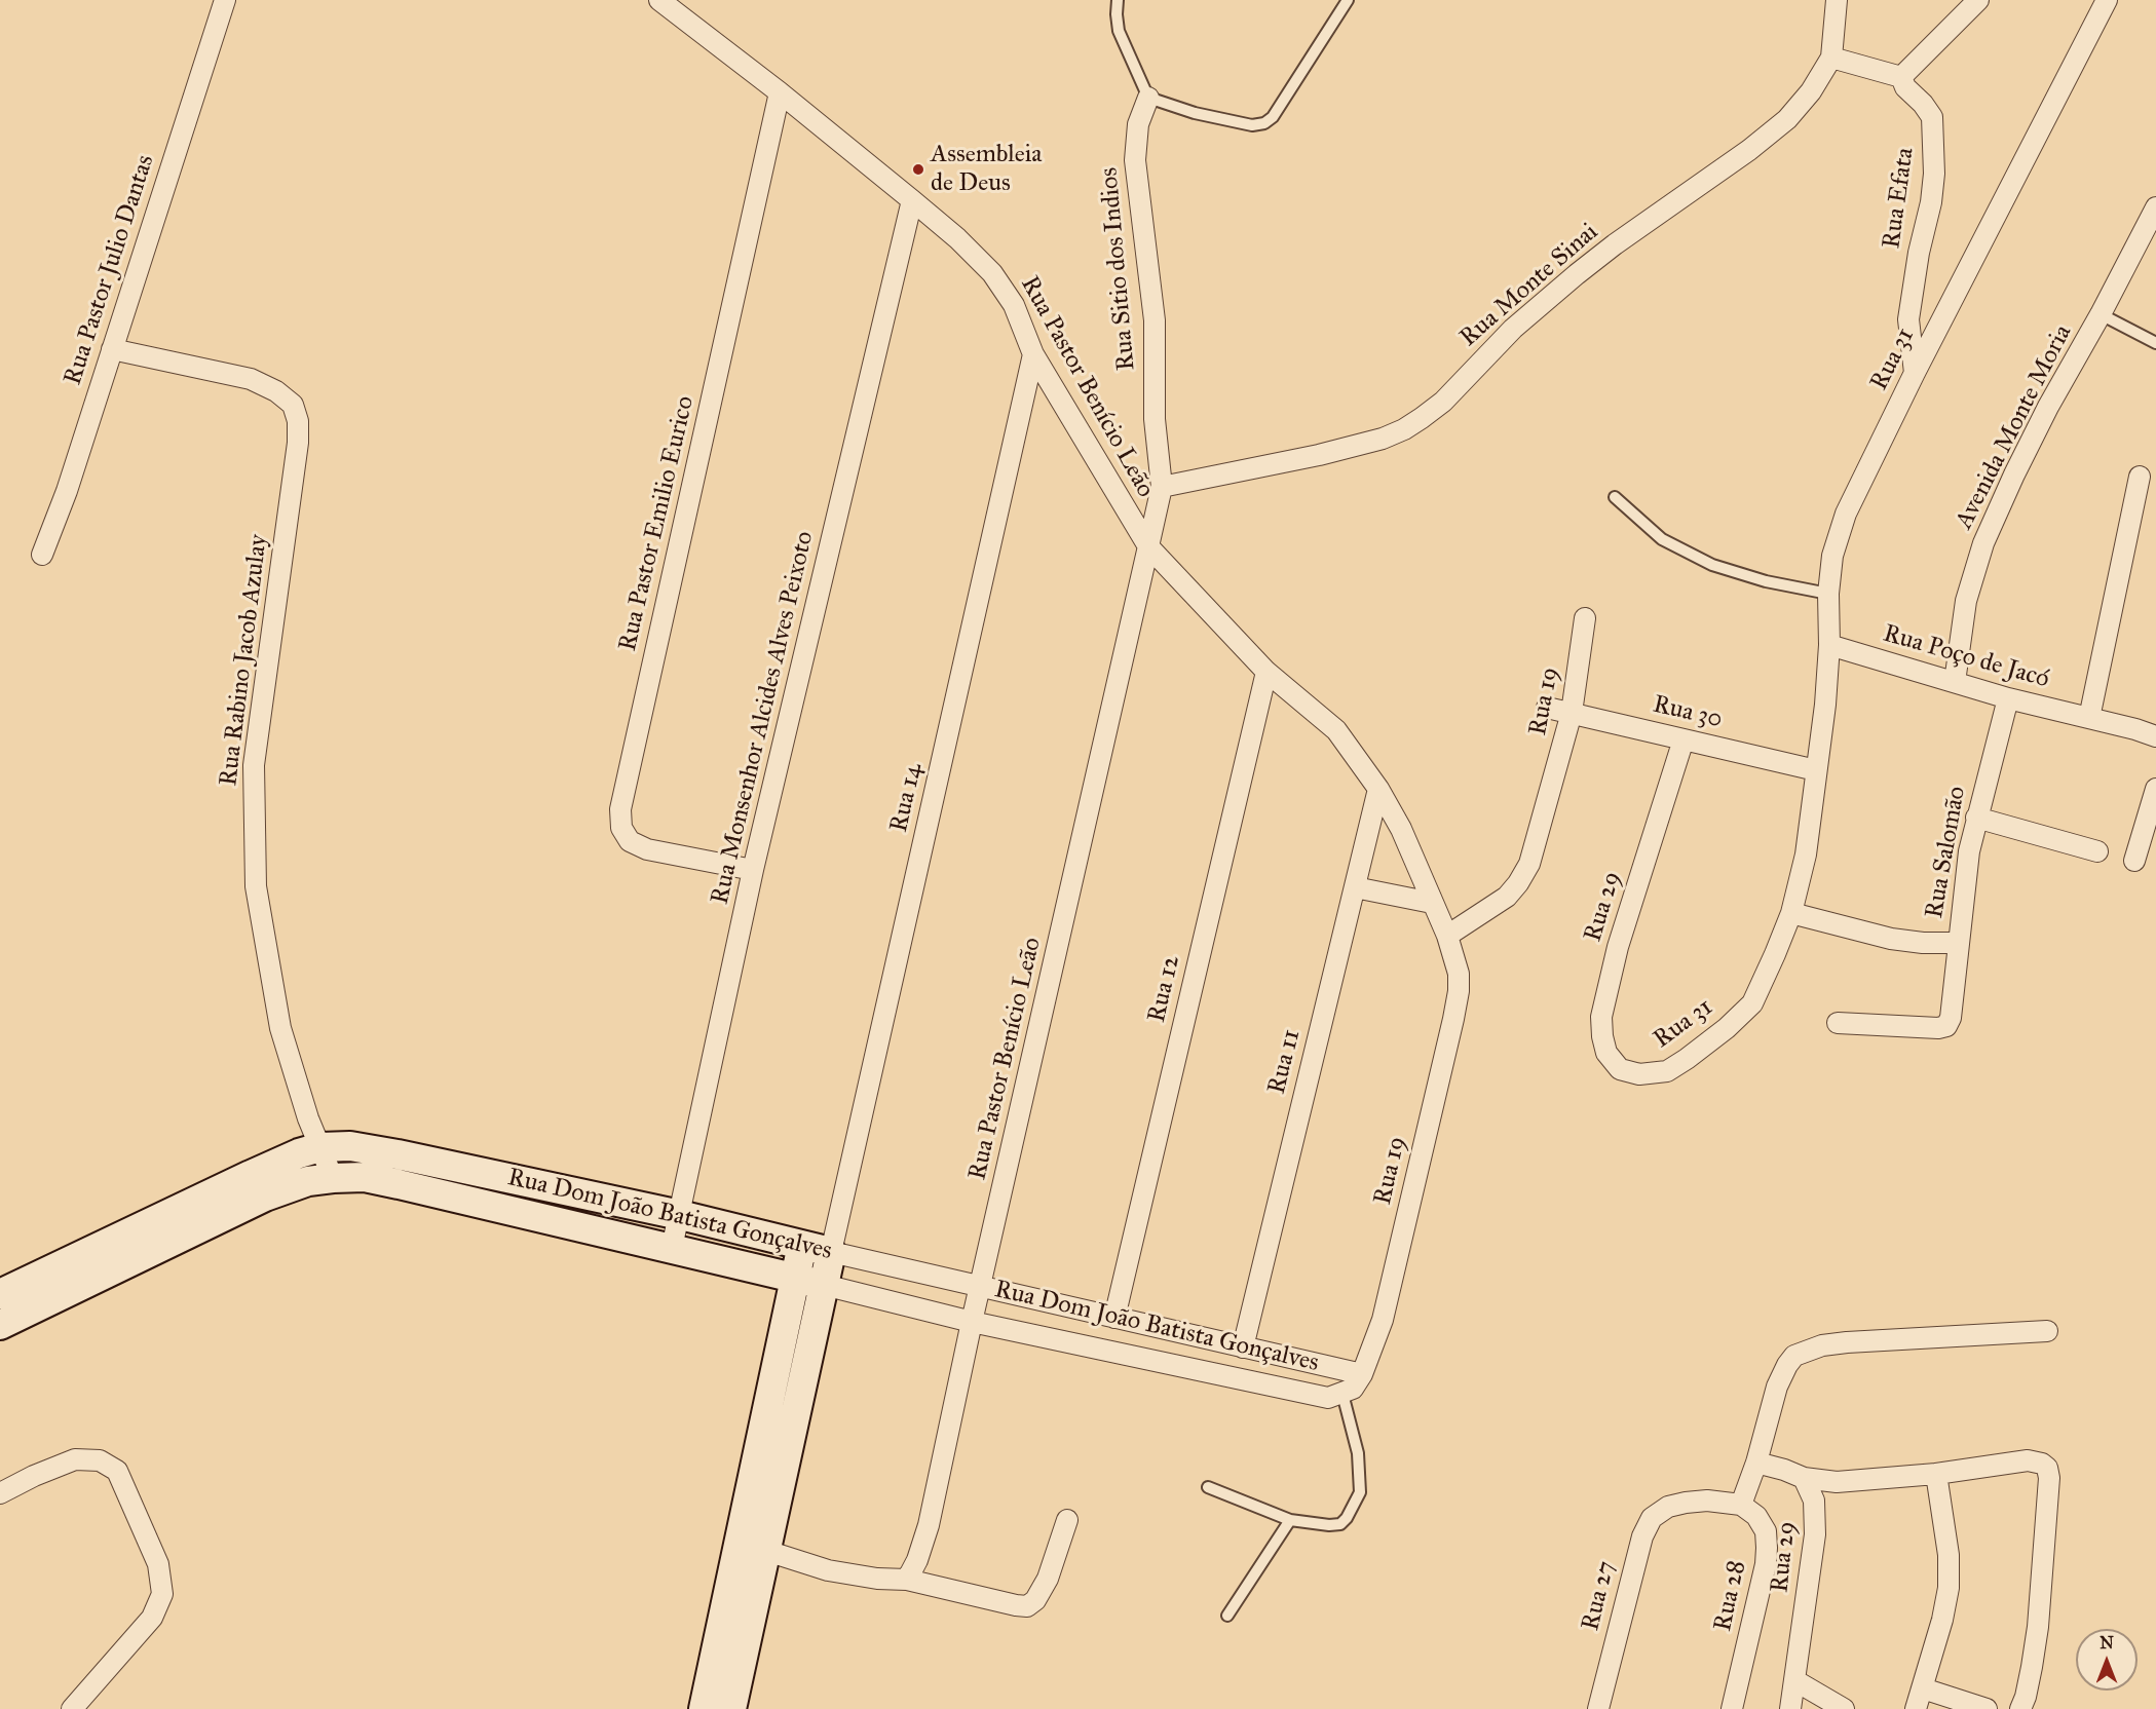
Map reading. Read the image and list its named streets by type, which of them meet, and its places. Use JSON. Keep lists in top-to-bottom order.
{
  "streets": {
    "street": [
      "Rua Efata",
      "Rua Sitio dos Indios",
      "Rua Pastor Julio Dantas",
      "Rua Monte Sinai",
      "Rua 31",
      "Rua Pastor Benício Leão",
      "Avenida Monte Moria",
      "Rua Pastor Emilio Eurico",
      "Rua Poço de Jacó",
      "Rua Rabino Jacob Azulay",
      "Rua 19",
      "Rua 30",
      "Rua Monsenhor Alcides Alves Peixoto",
      "Rua 14",
      "Rua Salomão",
      "Rua 29",
      "Rua 12",
      "Rua 11",
      "Rua Dom João Batista Gonçalves",
      "Rua 27",
      "Rua 28"
    ]
  },
  "crossings": [
    ["Rua Efata", "Rua 31"],
    ["Rua Sitio dos Indios", "Rua Monte Sinai"],
    ["Rua Sitio dos Indios", "Rua Pastor Benício Leão"],
    ["Rua Pastor Julio Dantas", "Rua Rabino Jacob Azulay"],
    ["Rua 31", "Rua Poço de Jacó"],
    ["Rua 31", "Rua 30"],
    ["Rua 31", "Rua 29"],
    ["Rua Pastor Benício Leão", "Rua Pastor Emilio Eurico"],
    ["Rua Pastor Benício Leão", "Rua 19"],
    ["Rua Pastor Benício Leão", "Rua Monsenhor Alcides Alves Peixoto"],
    ["Rua Pastor Benício Leão", "Rua 14"],
    ["Rua Pastor Benício Leão", "Rua 12"],
    ["Rua Pastor Benício Leão", "Rua 11"],
    ["Rua Pastor Benício Leão", "Rua Dom João Batista Gonçalves"],
    ["Avenida Monte Moria", "Rua Poço de Jacó"],
    ["Rua Pastor Emilio Eurico", "Rua Monsenhor Alcides Alves Peixoto"],
    ["Rua Poço de Jacó", "Rua Salomão"],
    ["Rua Rabino Jacob Azulay", "Rua Dom João Batista Gonçalves"],
    ["Rua 19", "Rua 30"],
    ["Rua 19", "Rua Dom João Batista Gonçalves"],
    ["Rua 30", "Rua 29"],
    ["Rua Monsenhor Alcides Alves Peixoto", "Rua Dom João Batista Gonçalves"],
    ["Rua 14", "Rua Dom João Batista Gonçalves"],
    ["Rua 29", "Rua 27"],
    ["Rua 29", "Rua 28"],
    ["Rua 12", "Rua Dom João Batista Gonçalves"],
    ["Rua 11", "Rua Dom João Batista Gonçalves"],
    ["Rua 27", "Rua 28"]
  ],
  "places": ["Assembleia de Deus"],
  "north": "top"
}
